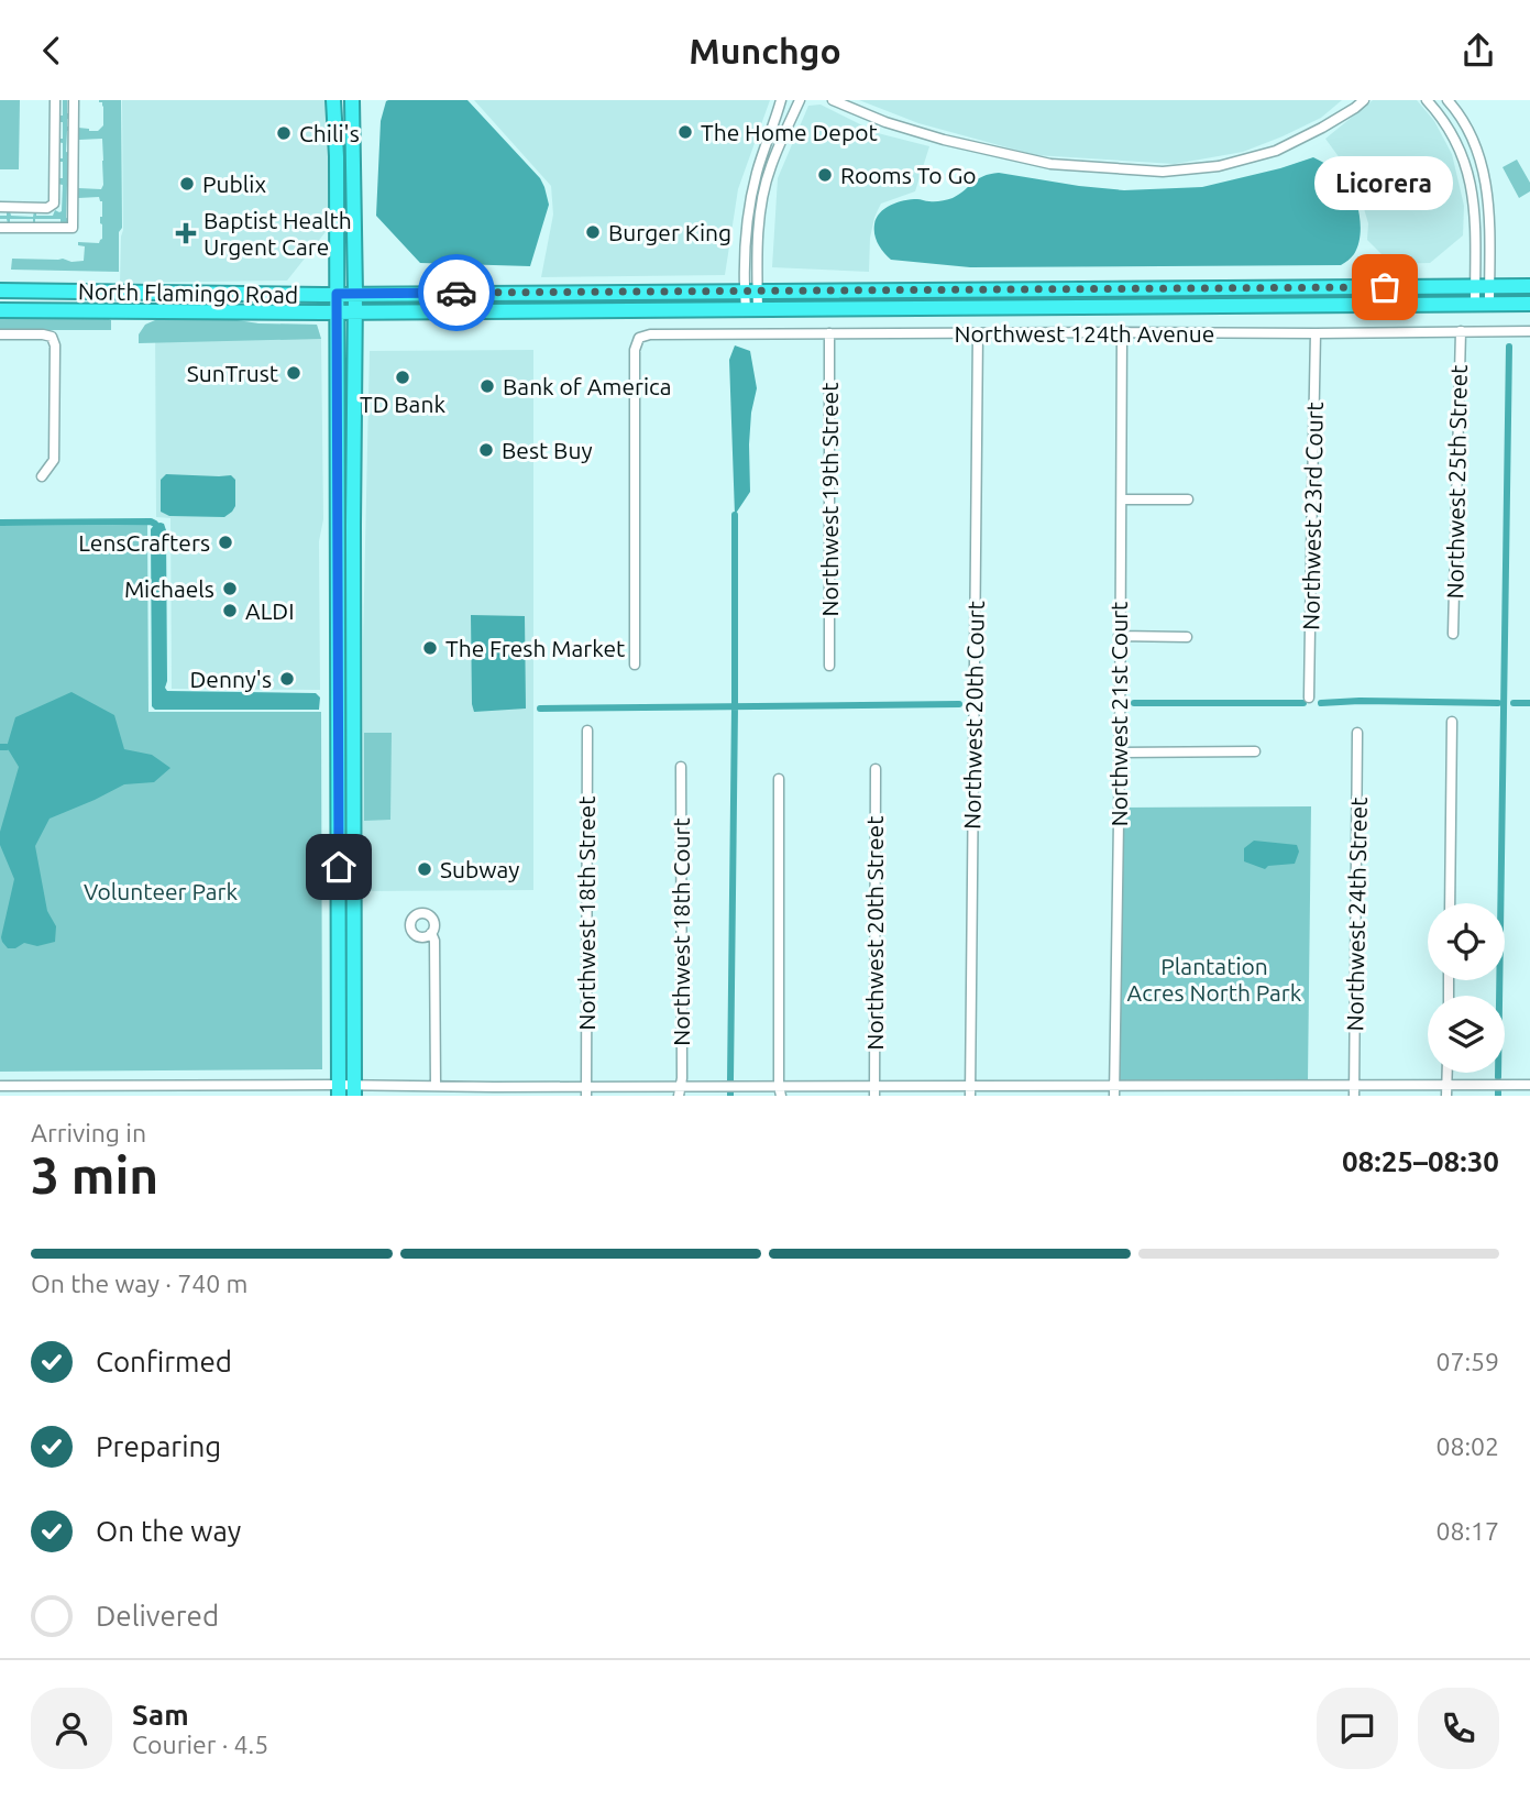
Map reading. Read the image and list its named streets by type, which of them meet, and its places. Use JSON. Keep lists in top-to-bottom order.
{
  "streets": {
    "highway": ["North Flamingo Road"],
    "street": [
      "Northwest 124th Avenue",
      "Northwest 25th Street",
      "Northwest 19th Street",
      "Northwest 23rd Court",
      "Northwest 21st Court",
      "Northwest 20th Court",
      "Northwest 18th Street",
      "Northwest 24th Street",
      "Northwest 18th Court",
      "Northwest 20th Street"
    ]
  },
  "crossings": [
    ["Northwest 124th Avenue", "Northwest 25th Street"],
    ["Northwest 124th Avenue", "Northwest 19th Street"],
    ["Northwest 124th Avenue", "Northwest 23rd Court"],
    ["Northwest 124th Avenue", "Northwest 21st Court"],
    ["Northwest 124th Avenue", "Northwest 20th Court"]
  ],
  "parks": ["Volunteer Park", "Plantation Acres North Park"],
  "places": {
    "other": [
      "The Home Depot",
      "Chili's",
      "Rooms To Go",
      "Publix",
      "Burger King",
      "Licorera",
      "SunTrust",
      "TD Bank",
      "Bank of America",
      "Best Buy",
      "LensCrafters",
      "Michaels",
      "ALDI",
      "The Fresh Market",
      "Denny's",
      "Subway"
    ],
    "health": ["Baptist Health Urgent Care"]
  },
  "page": {
    "header": "Munchgo",
    "bubble": "Licorera",
    "heading": ["3 min", "Arriving in", "08:25–08:30"],
    "panel": ["Sam", "Courier · 4.5"],
    "bar": "On the way · 740 m",
    "list": [
      ["Confirmed", "07:59"],
      ["Preparing", "08:02"],
      ["On the way", "08:17"],
      "Delivered"
    ]
  }
}
